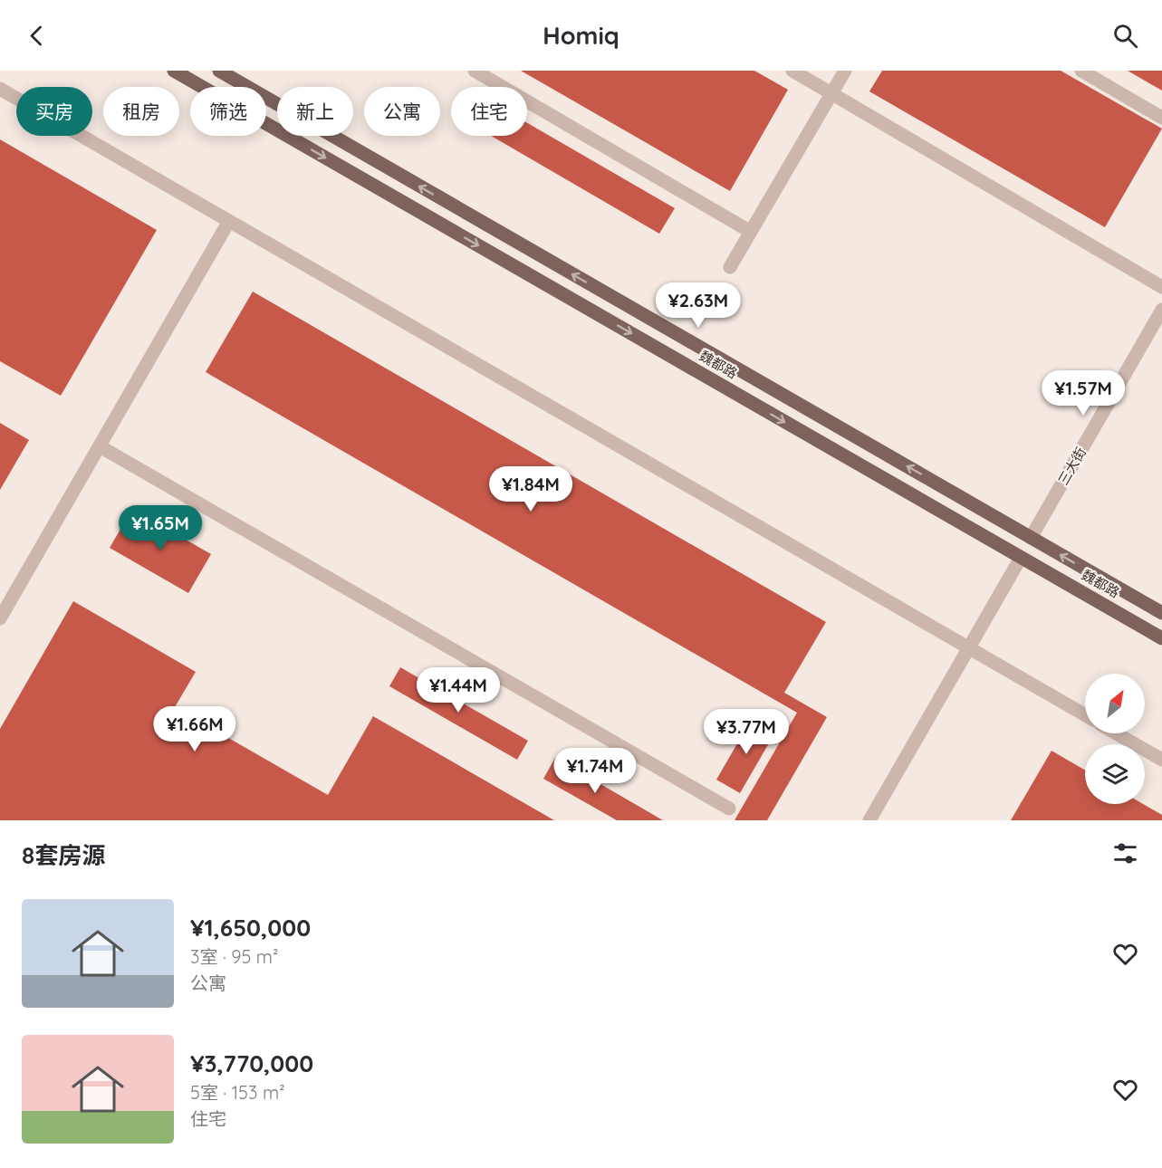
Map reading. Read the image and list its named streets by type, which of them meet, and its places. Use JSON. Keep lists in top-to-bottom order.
{
  "streets": {
    "main road": ["魏都路"],
    "street": ["三大街"]
  },
  "crossings": [
    ["魏都路", "三大街"]
  ],
  "north": "top right",
  "page": {
    "header": "Homiq",
    "chip": [
      "买房",
      "租房",
      "筛选",
      "新上",
      "公寓",
      "住宅"
    ],
    "price": [
      "¥2.63M",
      "¥1.57M",
      "¥1.84M",
      "¥1.65M",
      "¥1.44M",
      "¥1.66M",
      "¥3.77M",
      "¥1.74M"
    ],
    "heading": "8套房源",
    "list": [
      {
        "name": "¥1,650,000",
        "note": "3室 · 95 m² · 公寓"
      },
      {
        "name": "¥3,770,000",
        "note": "5室 · 153 m² · 住宅"
      }
    ]
  }
}
